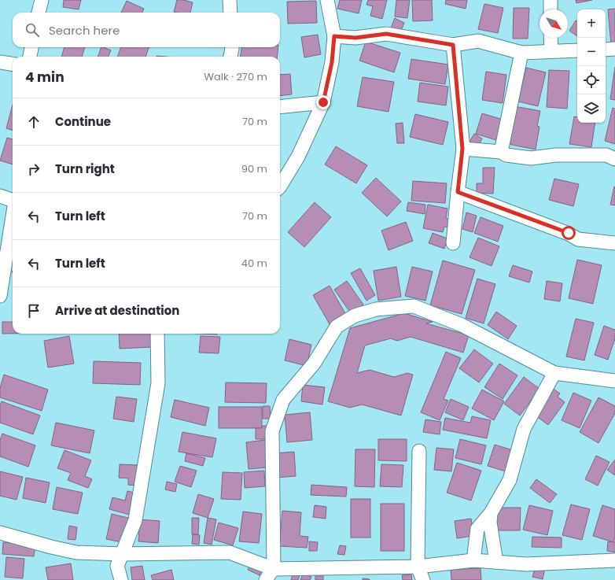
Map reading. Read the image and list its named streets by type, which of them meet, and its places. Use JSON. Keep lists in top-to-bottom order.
{
  "north": "bottom right",
  "page": {
    "map_buttons": ["+", "−"],
    "search": "Search here",
    "heading": ["4 min", "Walk · 270 m"],
    "list": [
      ["Continue", "70 m"],
      ["Turn right", "90 m"],
      ["Turn left", "70 m"],
      ["Turn left", "40 m"],
      "Arrive at destination"
    ]
  }
}
